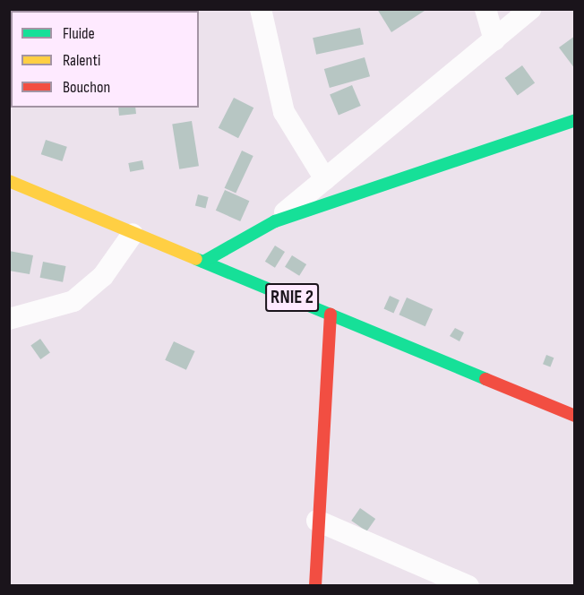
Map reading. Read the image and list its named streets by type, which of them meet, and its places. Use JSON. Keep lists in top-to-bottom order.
{
  "streets": {
    "main road": ["RNIE 2"]
  },
  "legend": ["Fluide", "Ralenti", "Bouchon"]
}
